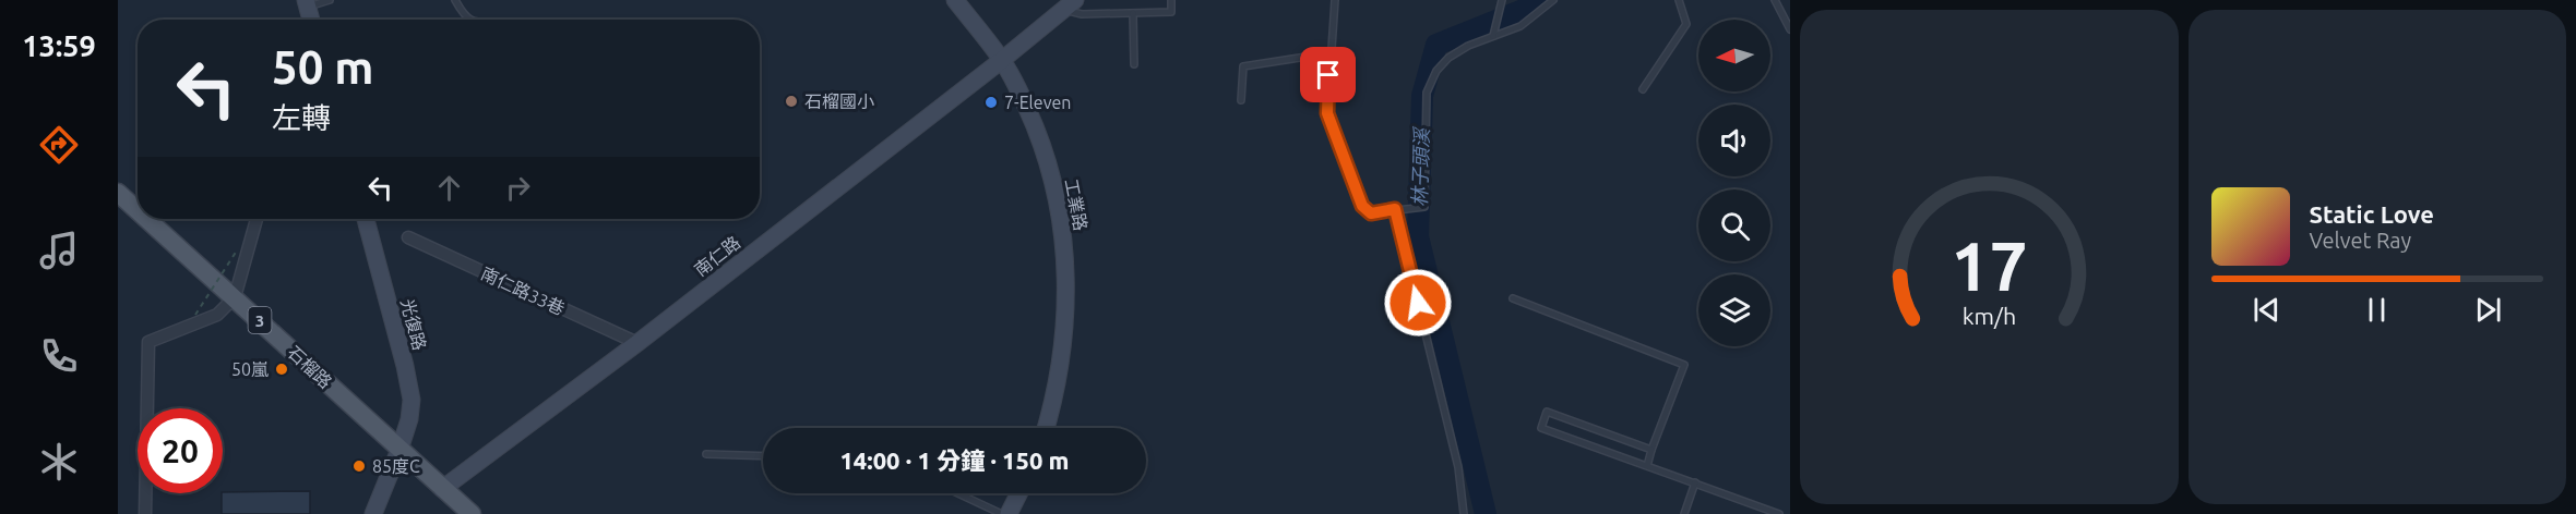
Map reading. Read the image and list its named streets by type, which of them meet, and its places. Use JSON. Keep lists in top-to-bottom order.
{
  "streets": {
    "main road": ["3", "石榴路"],
    "street": [
      "工業路",
      "南仁路",
      "南仁路33巷",
      "光復路"
    ]
  },
  "crossings": [
    ["工業路", "南仁路"],
    ["南仁路", "南仁路33巷"],
    ["南仁路", "石榴路"],
    ["光復路", "石榴路"]
  ],
  "water": ["林子頭溪"],
  "places": [
    "石榴國小",
    "7-Eleven",
    "50嵐",
    "85度C"
  ],
  "north": "left",
  "page": {
    "tabs": "13:59",
    "turn": ["50 m", "左轉"],
    "song": ["Static Love", "Velvet Ray"],
    "limit": "20",
    "trip": "14:00 · 1 分鐘 · 150 m",
    "gauge": ["17", "km/h"]
  }
}
